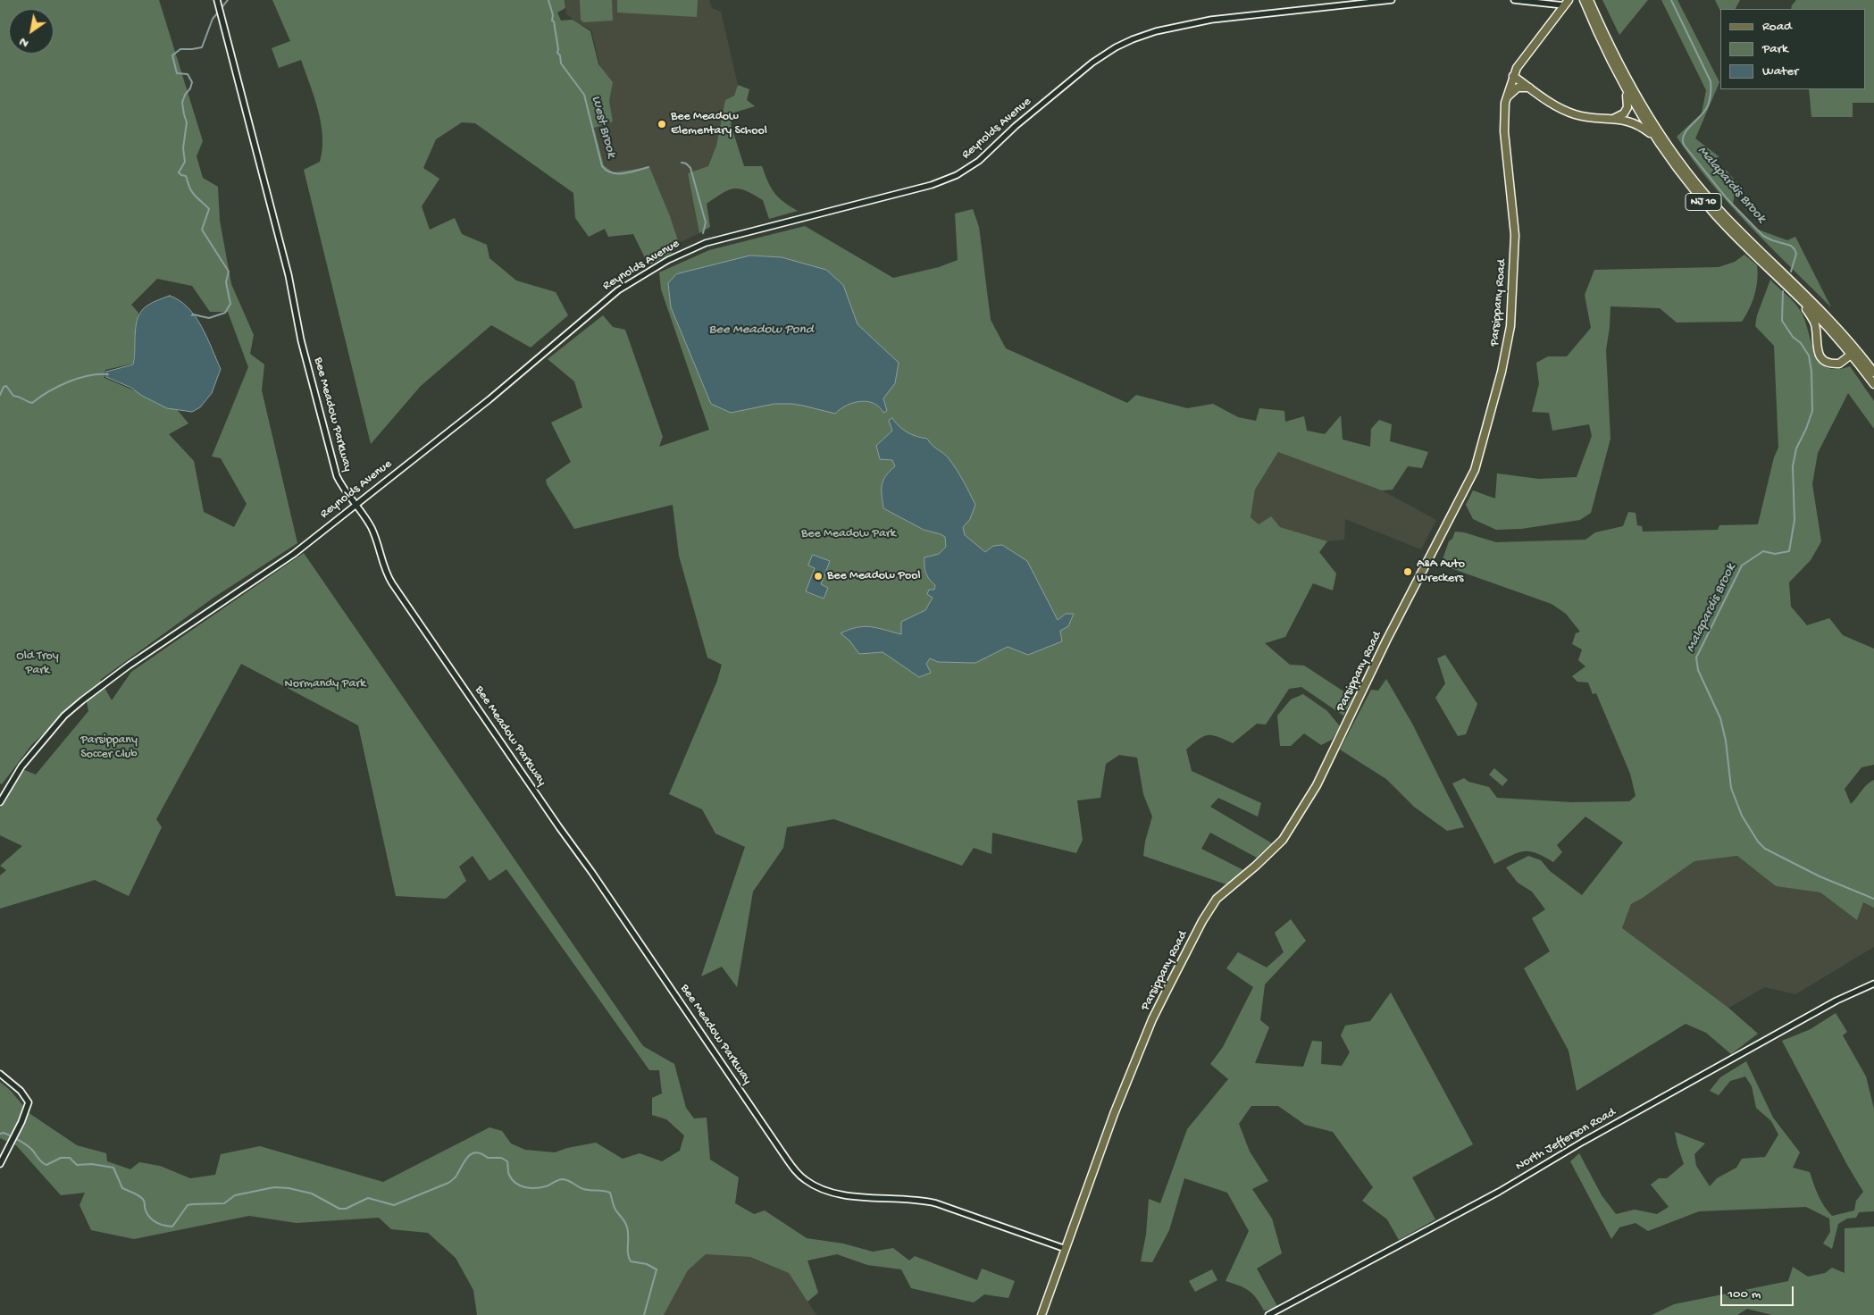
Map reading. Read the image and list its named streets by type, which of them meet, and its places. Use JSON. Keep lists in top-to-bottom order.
{
  "streets": {
    "main road": ["NJ 10", "Parsippany Road"],
    "street": ["Reynolds Avenue", "Bee Meadow Parkway", "North Jefferson Road"]
  },
  "crossings": [
    ["Reynolds Avenue", "Bee Meadow Parkway"],
    ["Parsippany Road", "Bee Meadow Parkway"]
  ],
  "water": ["West Brook", "Malapardis Brook", "Bee Meadow Pond"],
  "parks": [
    "Bee Meadow Park",
    "Old Troy Park",
    "Normandy Park",
    "Parsippany Soccer Club"
  ],
  "places": ["Bee Meadow Elementary School", "A&A Auto Wreckers", "Bee Meadow Pool"],
  "legend": ["Road", "Park", "Water"],
  "scale_bar": "100 m",
  "north": "bottom left"
}
